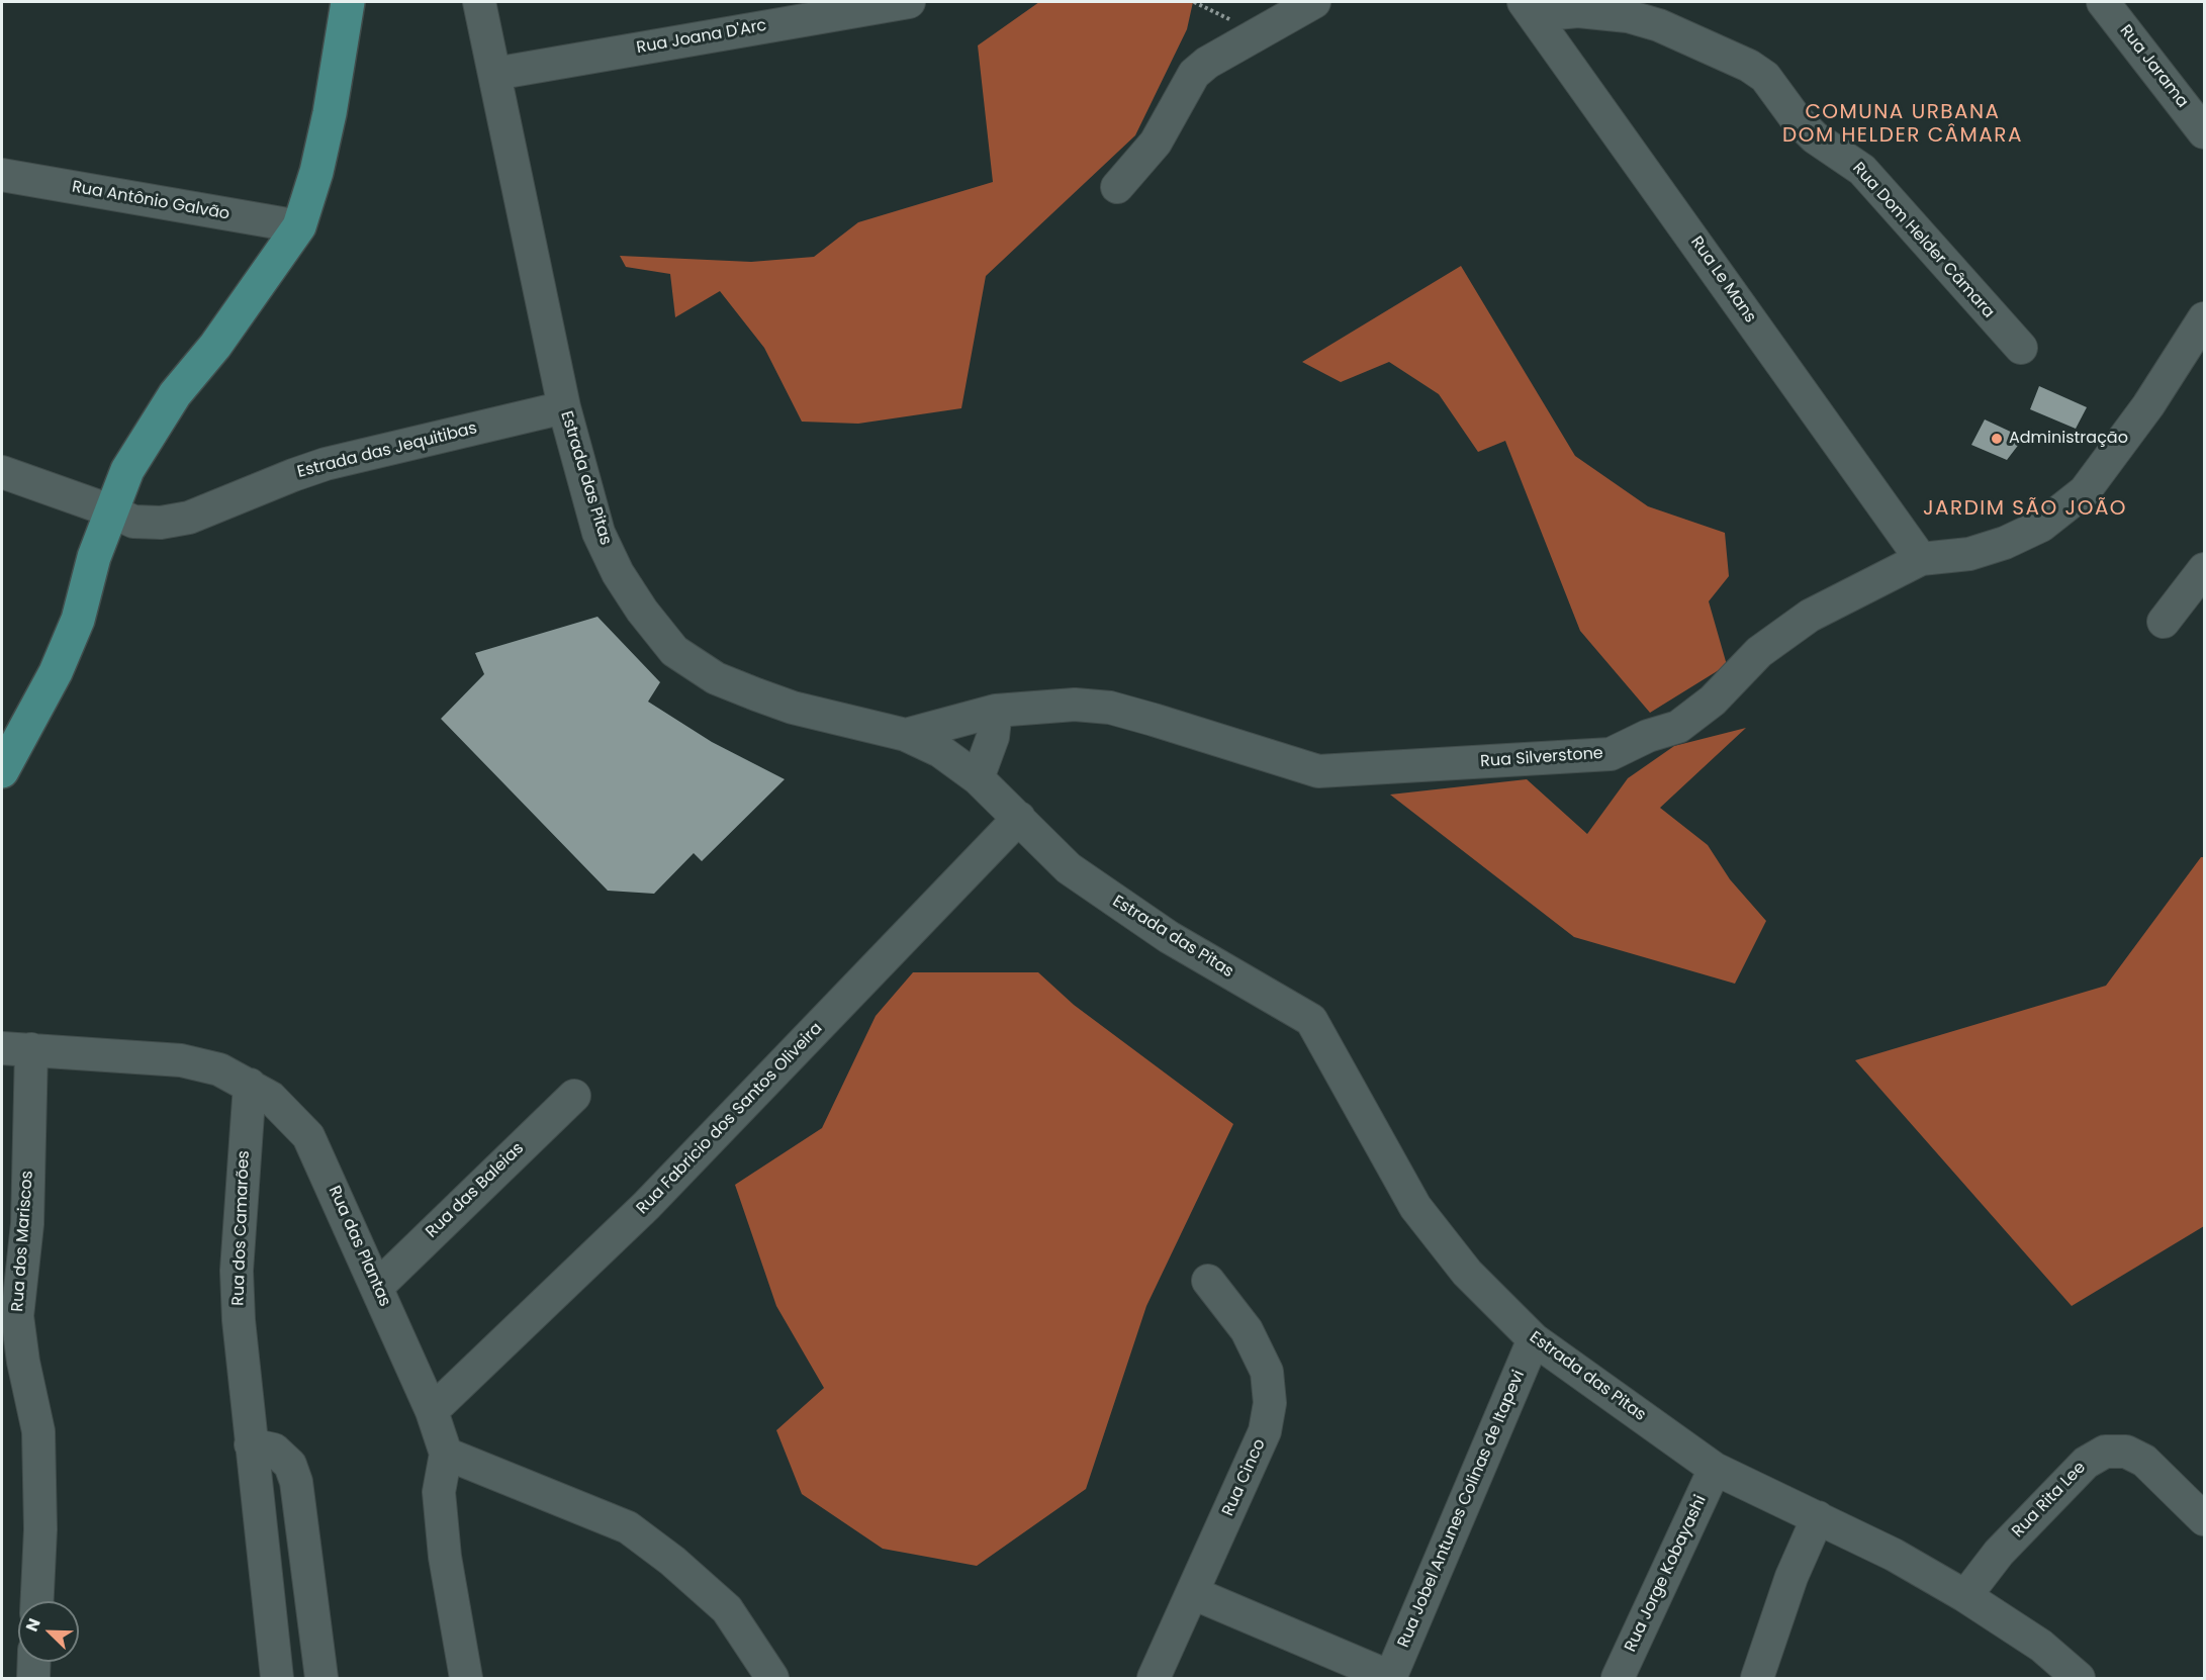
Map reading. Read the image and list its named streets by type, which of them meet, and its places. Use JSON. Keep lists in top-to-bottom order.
{
  "streets": {
    "street": [
      "Rua Joana D'Arc",
      "Rua Jarama",
      "Rua Antônio Galvão",
      "Rua Dom Helder Câmara",
      "Rua Le Mans",
      "Estrada das Jequitibas",
      "Estrada das Pitas",
      "Rua Silverstone",
      "Rua Fabricio dos Santos Oliveira",
      "Rua das Baleias",
      "Rua dos Camarões",
      "Rua dos Mariscos",
      "Rua das Plantas",
      "Rua Cinco",
      "Rua Rita Lee",
      "Rua Jobel Antunes Colinas de Itapevi",
      "Rua Jorge Kobayashi"
    ]
  },
  "crossings": [
    ["Rua Joana D'Arc", "Estrada das Pitas"],
    ["Rua Dom Helder Câmara", "Rua Le Mans"],
    ["Rua Le Mans", "Rua Silverstone"],
    ["Estrada das Jequitibas", "Estrada das Pitas"],
    ["Estrada das Pitas", "Rua Silverstone"],
    ["Estrada das Pitas", "Rua Fabricio dos Santos Oliveira"],
    ["Estrada das Pitas", "Rua Rita Lee"],
    ["Estrada das Pitas", "Rua Jobel Antunes Colinas de Itapevi"],
    ["Estrada das Pitas", "Rua Jorge Kobayashi"],
    ["Rua Fabricio dos Santos Oliveira", "Rua das Plantas"],
    ["Rua das Baleias", "Rua das Plantas"],
    ["Rua dos Camarões", "Rua das Plantas"],
    ["Rua dos Mariscos", "Rua das Plantas"]
  ],
  "districts": ["COMUNA URBANA DOM HELDER CÂMARA", "JARDIM SÃO JOÃO"],
  "places": ["Administração"],
  "north": "top left"
}
